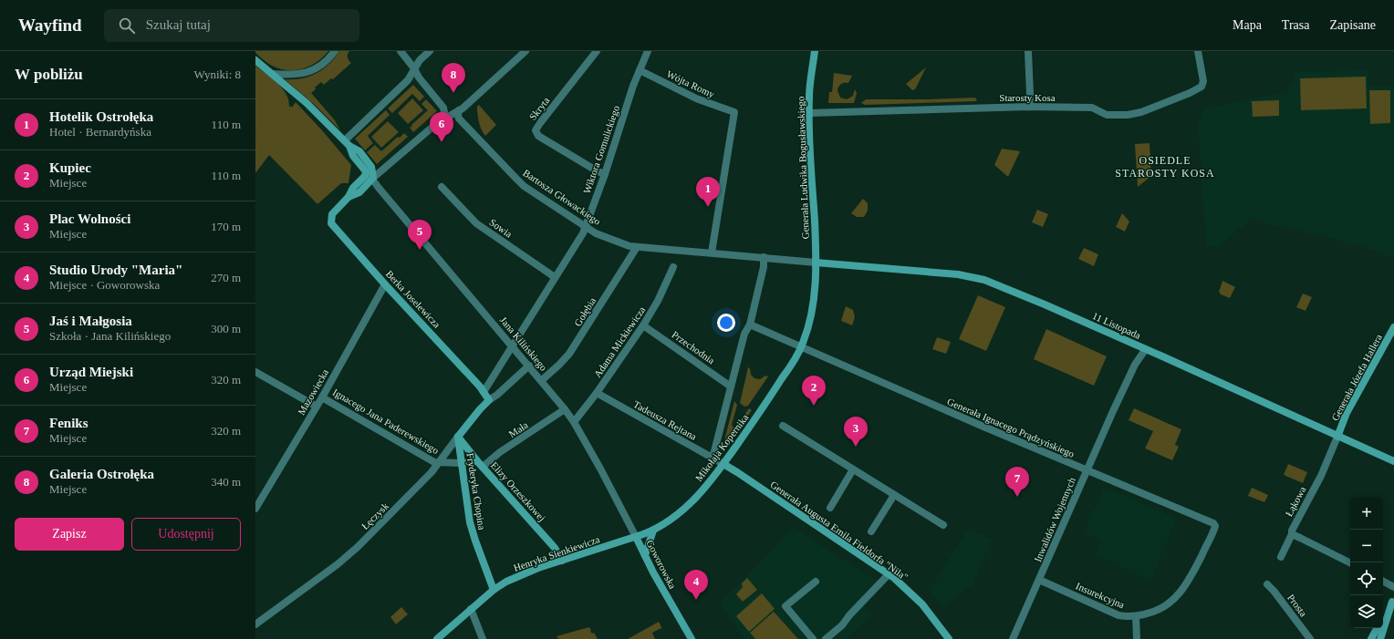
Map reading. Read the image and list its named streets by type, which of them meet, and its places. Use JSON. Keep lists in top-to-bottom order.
{
  "streets": {
    "street": [
      "Wójta Romy",
      "Starosty Kosa",
      "Skryta",
      "Wiktora Gomulickiego",
      "Generała Ludwika Bogusławskiego",
      "Bartosza Głowackiego",
      "Sowia",
      "Berka Joselewicza",
      "Gołębia",
      "11 Listopada",
      "Adama Mickiewicza",
      "Jana Kilińskiego",
      "Przechodnia",
      "Generała Józefa Hallera",
      "Mazowiecka",
      "Tadeusza Rejtana",
      "Ignacego Jana Paderewskiego",
      "Generała Ignacego Prądzyńskiego",
      "Mała",
      "Mikołaja Kopernika",
      "Fryderyka Chopina",
      "Elizy Orzeszkowej",
      "Łąkowa",
      "Łęczysk",
      "Inwalidów Wojennych",
      "Generała Augusta Emila Fieldorfa \"Nila\"",
      "Henryka Sienkiewicza",
      "Goworowska",
      "Insurekcyjna",
      "Prosta"
    ]
  },
  "crossings": [
    ["Wójta Romy", "Wiktora Gomulickiego"],
    ["Wójta Romy", "Bartosza Głowackiego"],
    ["Starosty Kosa", "Generała Ludwika Bogusławskiego"],
    ["Skryta", "Wiktora Gomulickiego"],
    ["Wiktora Gomulickiego", "Bartosza Głowackiego"],
    ["Wiktora Gomulickiego", "Sowia"],
    ["Wiktora Gomulickiego", "Berka Joselewicza"],
    ["Wiktora Gomulickiego", "Jana Kilińskiego"],
    ["Generała Ludwika Bogusławskiego", "Bartosza Głowackiego"],
    ["Generała Ludwika Bogusławskiego", "11 Listopada"],
    ["Generała Ludwika Bogusławskiego", "Mikołaja Kopernika"],
    ["Bartosza Głowackiego", "Gołębia"],
    ["Bartosza Głowackiego", "11 Listopada"],
    ["Bartosza Głowackiego", "Mikołaja Kopernika"],
    ["Berka Joselewicza", "Mazowiecka"],
    ["Berka Joselewicza", "Łęczysk"],
    ["Gołębia", "Jana Kilińskiego"],
    ["11 Listopada", "Generała Józefa Hallera"],
    ["11 Listopada", "Mikołaja Kopernika"],
    ["11 Listopada", "Łąkowa"],
    ["11 Listopada", "Inwalidów Wojennych"],
    ["Adama Mickiewicza", "Jana Kilińskiego"],
    ["Adama Mickiewicza", "Przechodnia"],
    ["Adama Mickiewicza", "Tadeusza Rejtana"],
    ["Jana Kilińskiego", "Mała"],
    ["Jana Kilińskiego", "Mikołaja Kopernika"],
    ["Jana Kilińskiego", "Henryka Sienkiewicza"],
    ["Jana Kilińskiego", "Goworowska"],
    ["Przechodnia", "Mikołaja Kopernika"],
    ["Generała Józefa Hallera", "Łąkowa"],
    ["Mazowiecka", "Ignacego Jana Paderewskiego"],
    ["Tadeusza Rejtana", "Mikołaja Kopernika"],
    ["Tadeusza Rejtana", "Generała Augusta Emila Fieldorfa \"Nila\""],
    ["Ignacego Jana Paderewskiego", "Łęczysk"],
    ["Generała Ignacego Prądzyńskiego", "Mikołaja Kopernika"],
    ["Generała Ignacego Prądzyńskiego", "Inwalidów Wojennych"],
    ["Generała Ignacego Prądzyńskiego", "Insurekcyjna"],
    ["Mała", "Elizy Orzeszkowej"],
    ["Mikołaja Kopernika", "Generała Augusta Emila Fieldorfa \"Nila\""],
    ["Mikołaja Kopernika", "Henryka Sienkiewicza"],
    ["Mikołaja Kopernika", "Goworowska"],
    ["Fryderyka Chopina", "Elizy Orzeszkowej"],
    ["Fryderyka Chopina", "Łęczysk"],
    ["Fryderyka Chopina", "Henryka Sienkiewicza"],
    ["Elizy Orzeszkowej", "Łęczysk"],
    ["Elizy Orzeszkowej", "Henryka Sienkiewicza"],
    ["Inwalidów Wojennych", "Insurekcyjna"],
    ["Henryka Sienkiewicza", "Goworowska"]
  ],
  "districts": ["OSIEDLE STAROSTY KOSA"],
  "page": {
    "header": "Wayfind",
    "search": "Szukaj tutaj",
    "nav": ["Mapa", "Trasa", "Zapisane"],
    "heading": ["W pobliżu", "Wyniki: 8"],
    "pins": [
      "8",
      "6",
      "1",
      "5",
      "2",
      "3",
      "7",
      "4"
    ],
    "list": [
      {
        "mark": "1",
        "name": "Hotelik Ostrołęka",
        "note": "Hotel · Bernardyńska",
        "value": "110 m"
      },
      {
        "mark": "2",
        "name": "Kupiec",
        "note": "Miejsce",
        "value": "110 m"
      },
      {
        "mark": "3",
        "name": "Plac Wolności",
        "note": "Miejsce",
        "value": "170 m"
      },
      {
        "mark": "4",
        "name": "Studio Urody \"Maria\"",
        "note": "Miejsce · Goworowska",
        "value": "270 m"
      },
      {
        "mark": "5",
        "name": "Jaś i Małgosia",
        "note": "Szkoła · Jana Kilińskiego",
        "value": "300 m"
      },
      {
        "mark": "6",
        "name": "Urząd Miejski",
        "note": "Miejsce",
        "value": "320 m"
      },
      {
        "mark": "7",
        "name": "Feniks",
        "note": "Miejsce",
        "value": "320 m"
      },
      {
        "mark": "8",
        "name": "Galeria Ostrołęka",
        "note": "Miejsce",
        "value": "340 m"
      }
    ],
    "map_buttons": ["+", "−"],
    "buttons": ["Zapisz", "Udostępnij"]
  }
}
